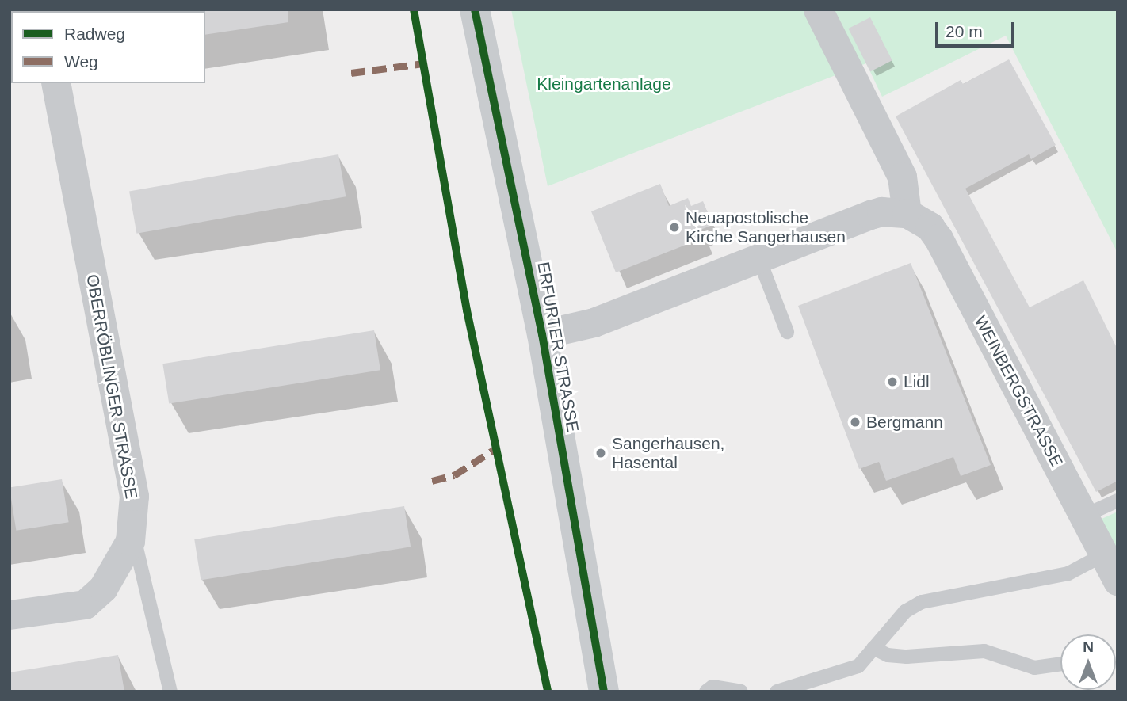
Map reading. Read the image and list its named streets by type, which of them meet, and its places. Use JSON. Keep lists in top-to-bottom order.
{
  "streets": {
    "main road": ["ERFURTER STRASSE"],
    "street": ["OBERRÖBLINGER STRASSE", "WEINBERGSTRASSE"]
  },
  "parks": ["Kleingartenanlage"],
  "places": [
    "Neuapostolische Kirche Sangerhausen",
    "Lidl",
    "Bergmann",
    "Sangerhausen, Hasental"
  ],
  "legend": ["Radweg", "Weg"],
  "scale_bar": "20 m",
  "north": "top"
}
